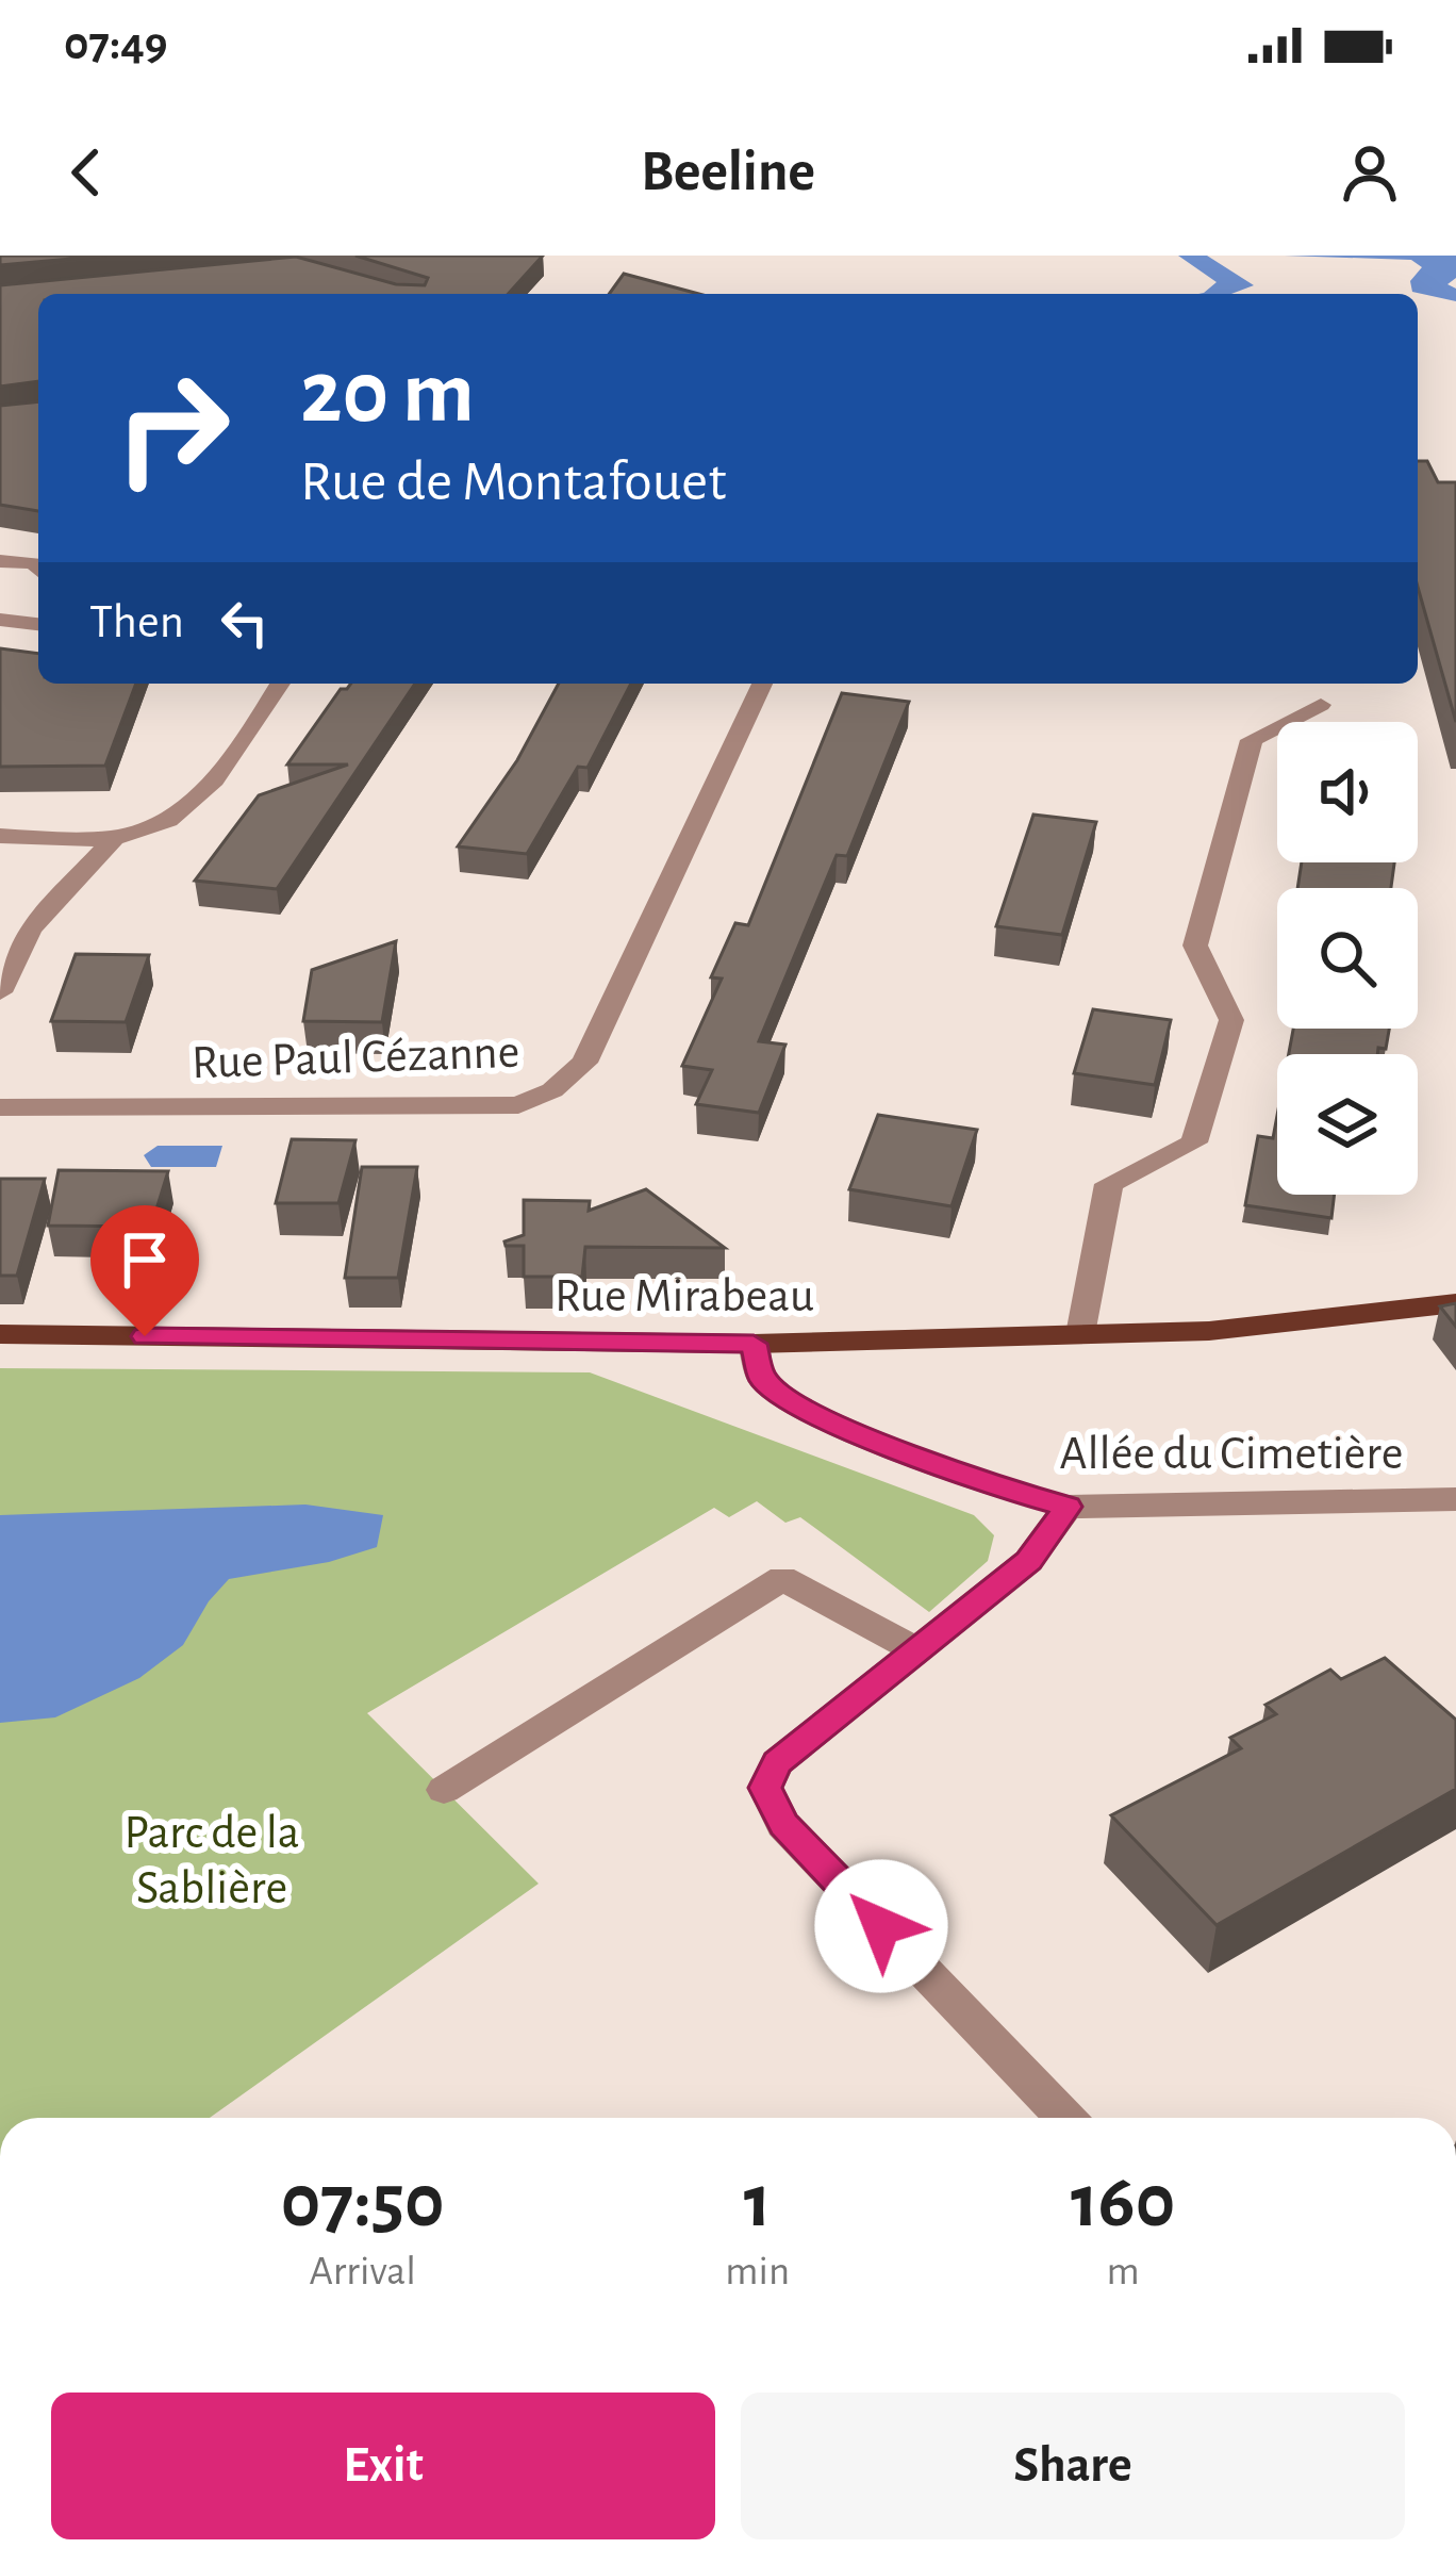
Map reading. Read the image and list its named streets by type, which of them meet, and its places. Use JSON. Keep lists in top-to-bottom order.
{
  "streets": {
    "main road": ["Rue Mirabeau"],
    "street": ["Rue Paul Cézanne", "Allée du Cimetière"]
  },
  "crossings": [
    ["Rue Mirabeau", "Allée du Cimetière"]
  ],
  "parks": ["Parc de la Sablière"],
  "page": {
    "status": "07:49",
    "header": "Beeline",
    "turn": ["20 m", "Rue de Montafouet"],
    "then": "Then",
    "eta": [
      "07:50",
      "Arrival",
      "1",
      "min",
      "160",
      "m"
    ],
    "buttons": ["Exit", "Share"]
  }
}
